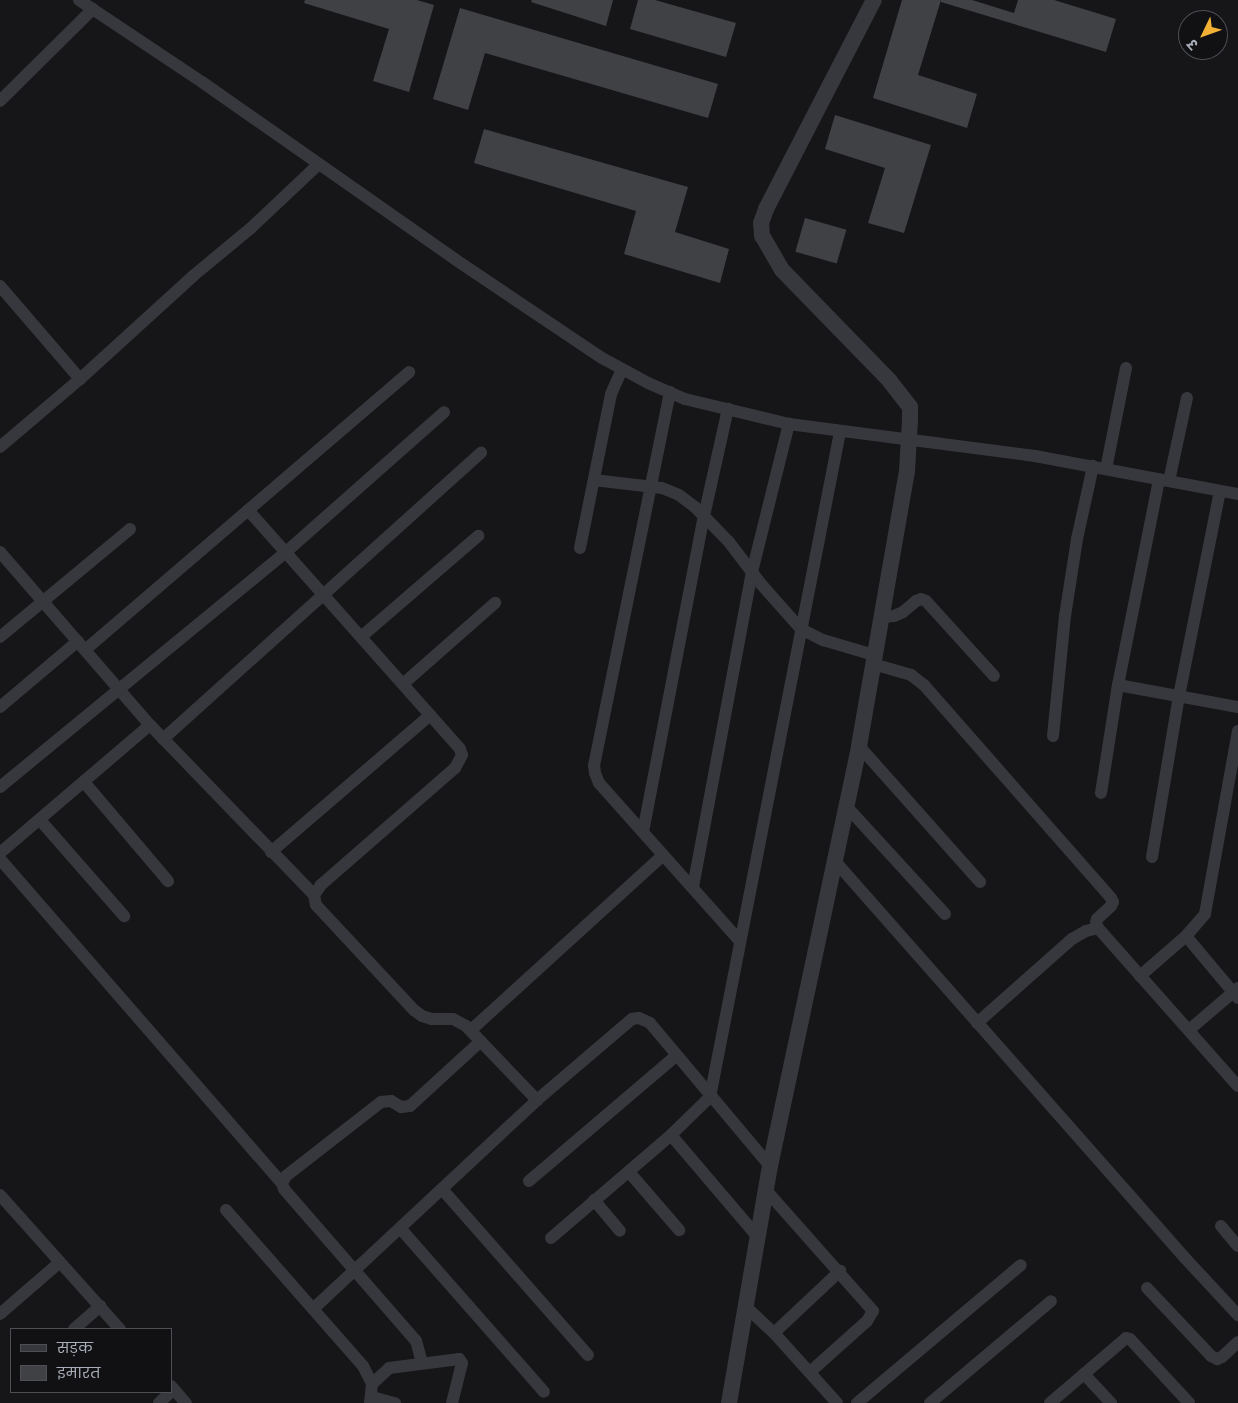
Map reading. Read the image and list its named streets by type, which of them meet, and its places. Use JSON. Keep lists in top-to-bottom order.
{
  "legend": ["सड़क", "इमारत"],
  "north": "bottom left"
}
